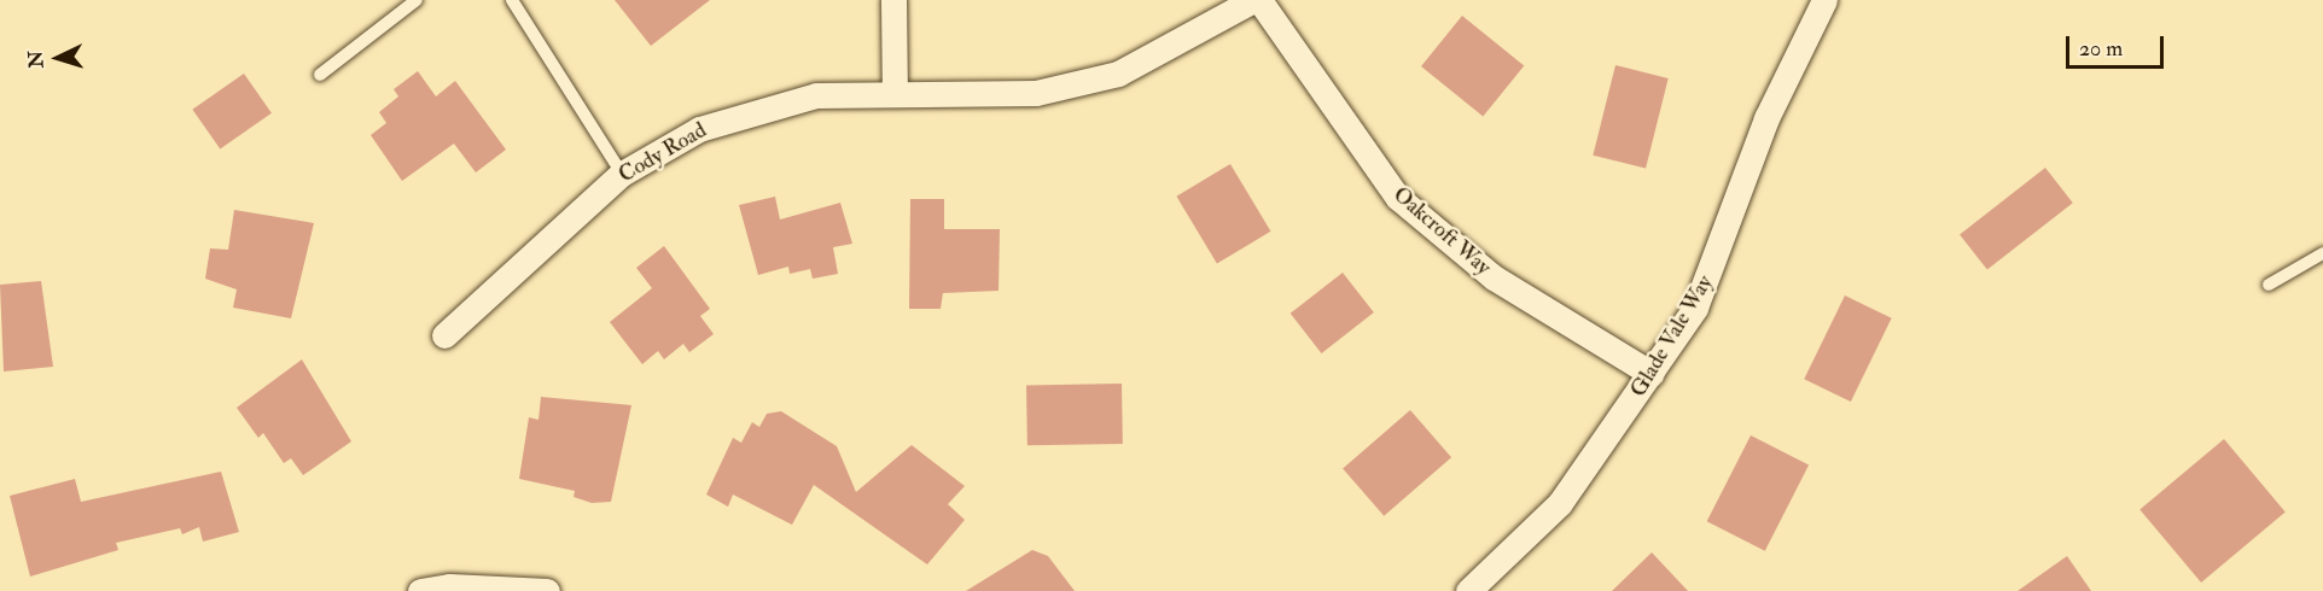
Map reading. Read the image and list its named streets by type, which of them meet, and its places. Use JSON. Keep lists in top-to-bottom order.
{
  "streets": {
    "street": ["Cody Road", "Oakcroft Way", "Glade Vale Way"]
  },
  "crossings": [
    ["Oakcroft Way", "Glade Vale Way"]
  ],
  "scale_bar": "20 m",
  "north": "left"
}
